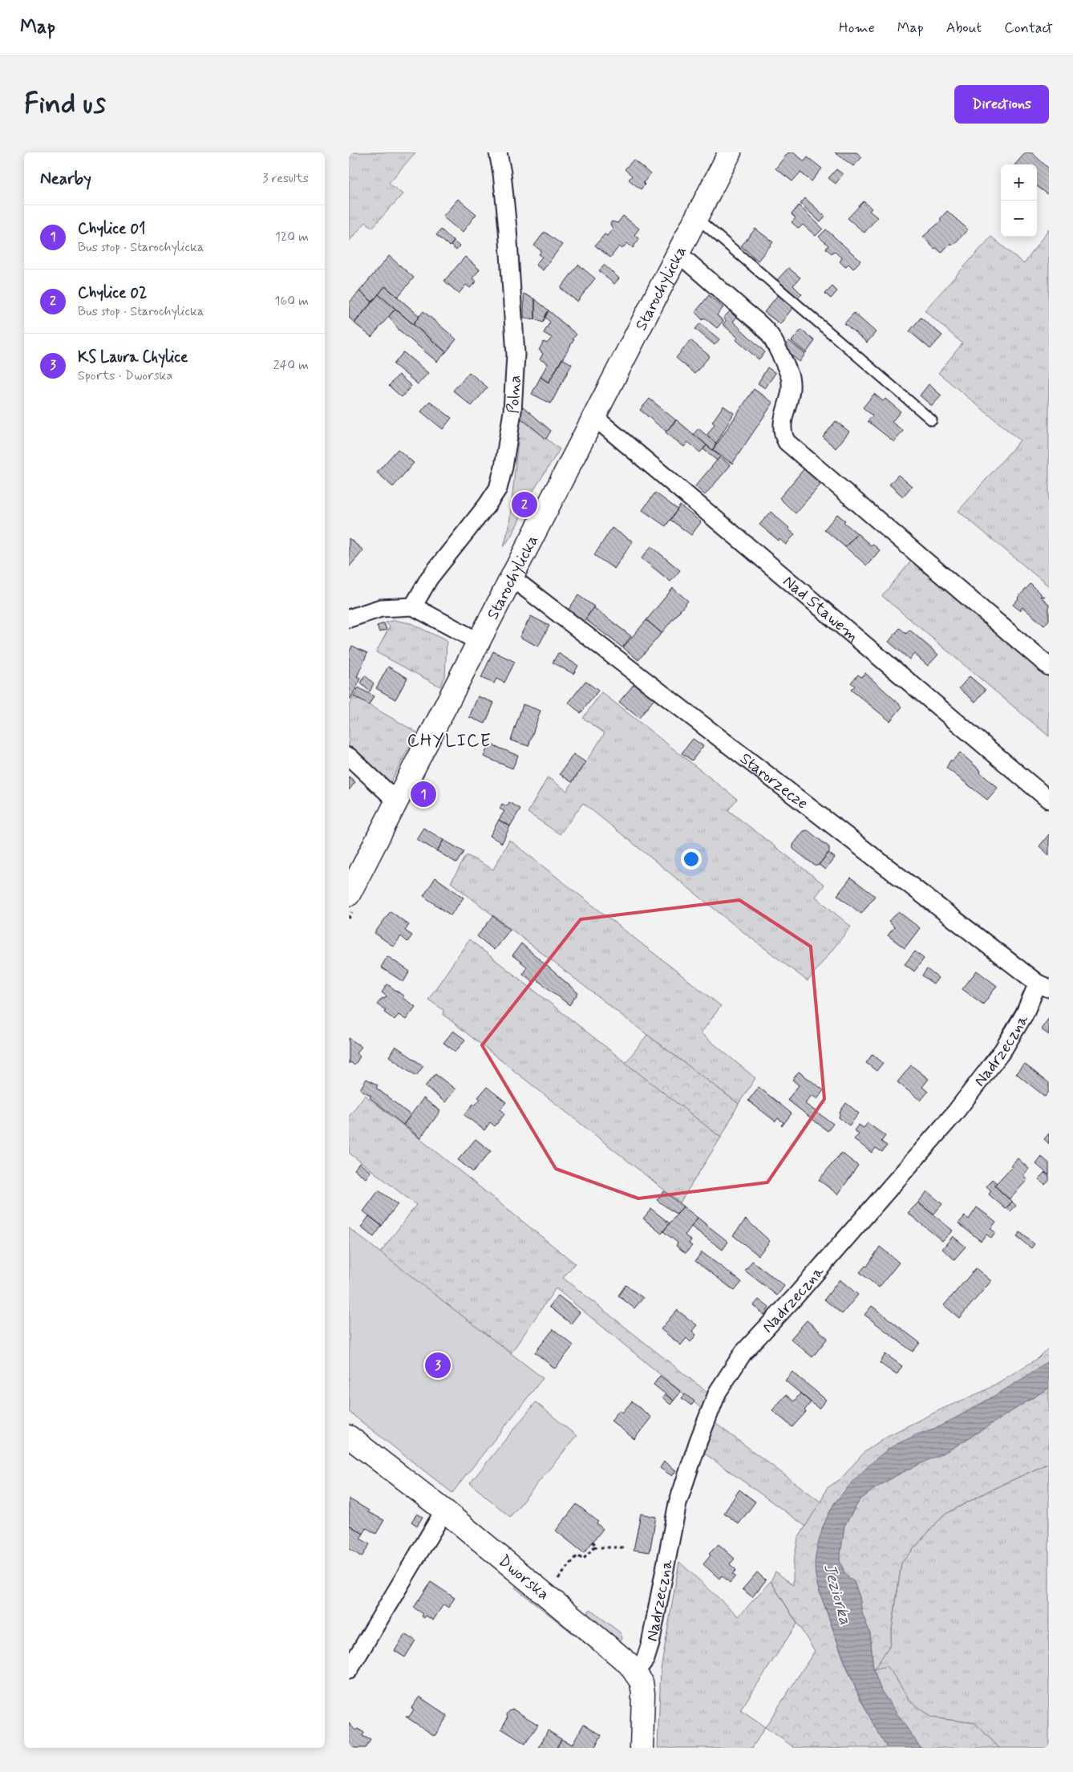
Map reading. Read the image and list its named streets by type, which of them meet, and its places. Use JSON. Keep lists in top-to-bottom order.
{
  "streets": {
    "street": [
      "Starochylicka",
      "Polna",
      "Nad Stawem",
      "Starorzecze",
      "Nadrzeczna",
      "Dworska"
    ]
  },
  "crossings": [
    ["Starochylicka", "Nad Stawem"],
    ["Starochylicka", "Starorzecze"],
    ["Starorzecze", "Nadrzeczna"],
    ["Nadrzeczna", "Dworska"]
  ],
  "districts": ["CHYLICE"],
  "water": ["Jeziorka"],
  "page": {
    "header": "Map",
    "nav": [
      "Home",
      "Map",
      "About",
      "Contact"
    ],
    "buttons": "Directions",
    "title": "Find us",
    "heading": ["Nearby", "3 results"],
    "map_buttons": ["+", "−"],
    "list": [
      {
        "mark": "1",
        "name": "Chylice 01",
        "note": "Bus stop · Starochylicka",
        "value": "120 m"
      },
      {
        "mark": "2",
        "name": "Chylice 02",
        "note": "Bus stop · Starochylicka",
        "value": "160 m"
      },
      {
        "mark": "3",
        "name": "KS Laura Chylice",
        "note": "Sports · Dworska",
        "value": "240 m"
      }
    ],
    "pins": ["2", "1", "3"]
  }
}
